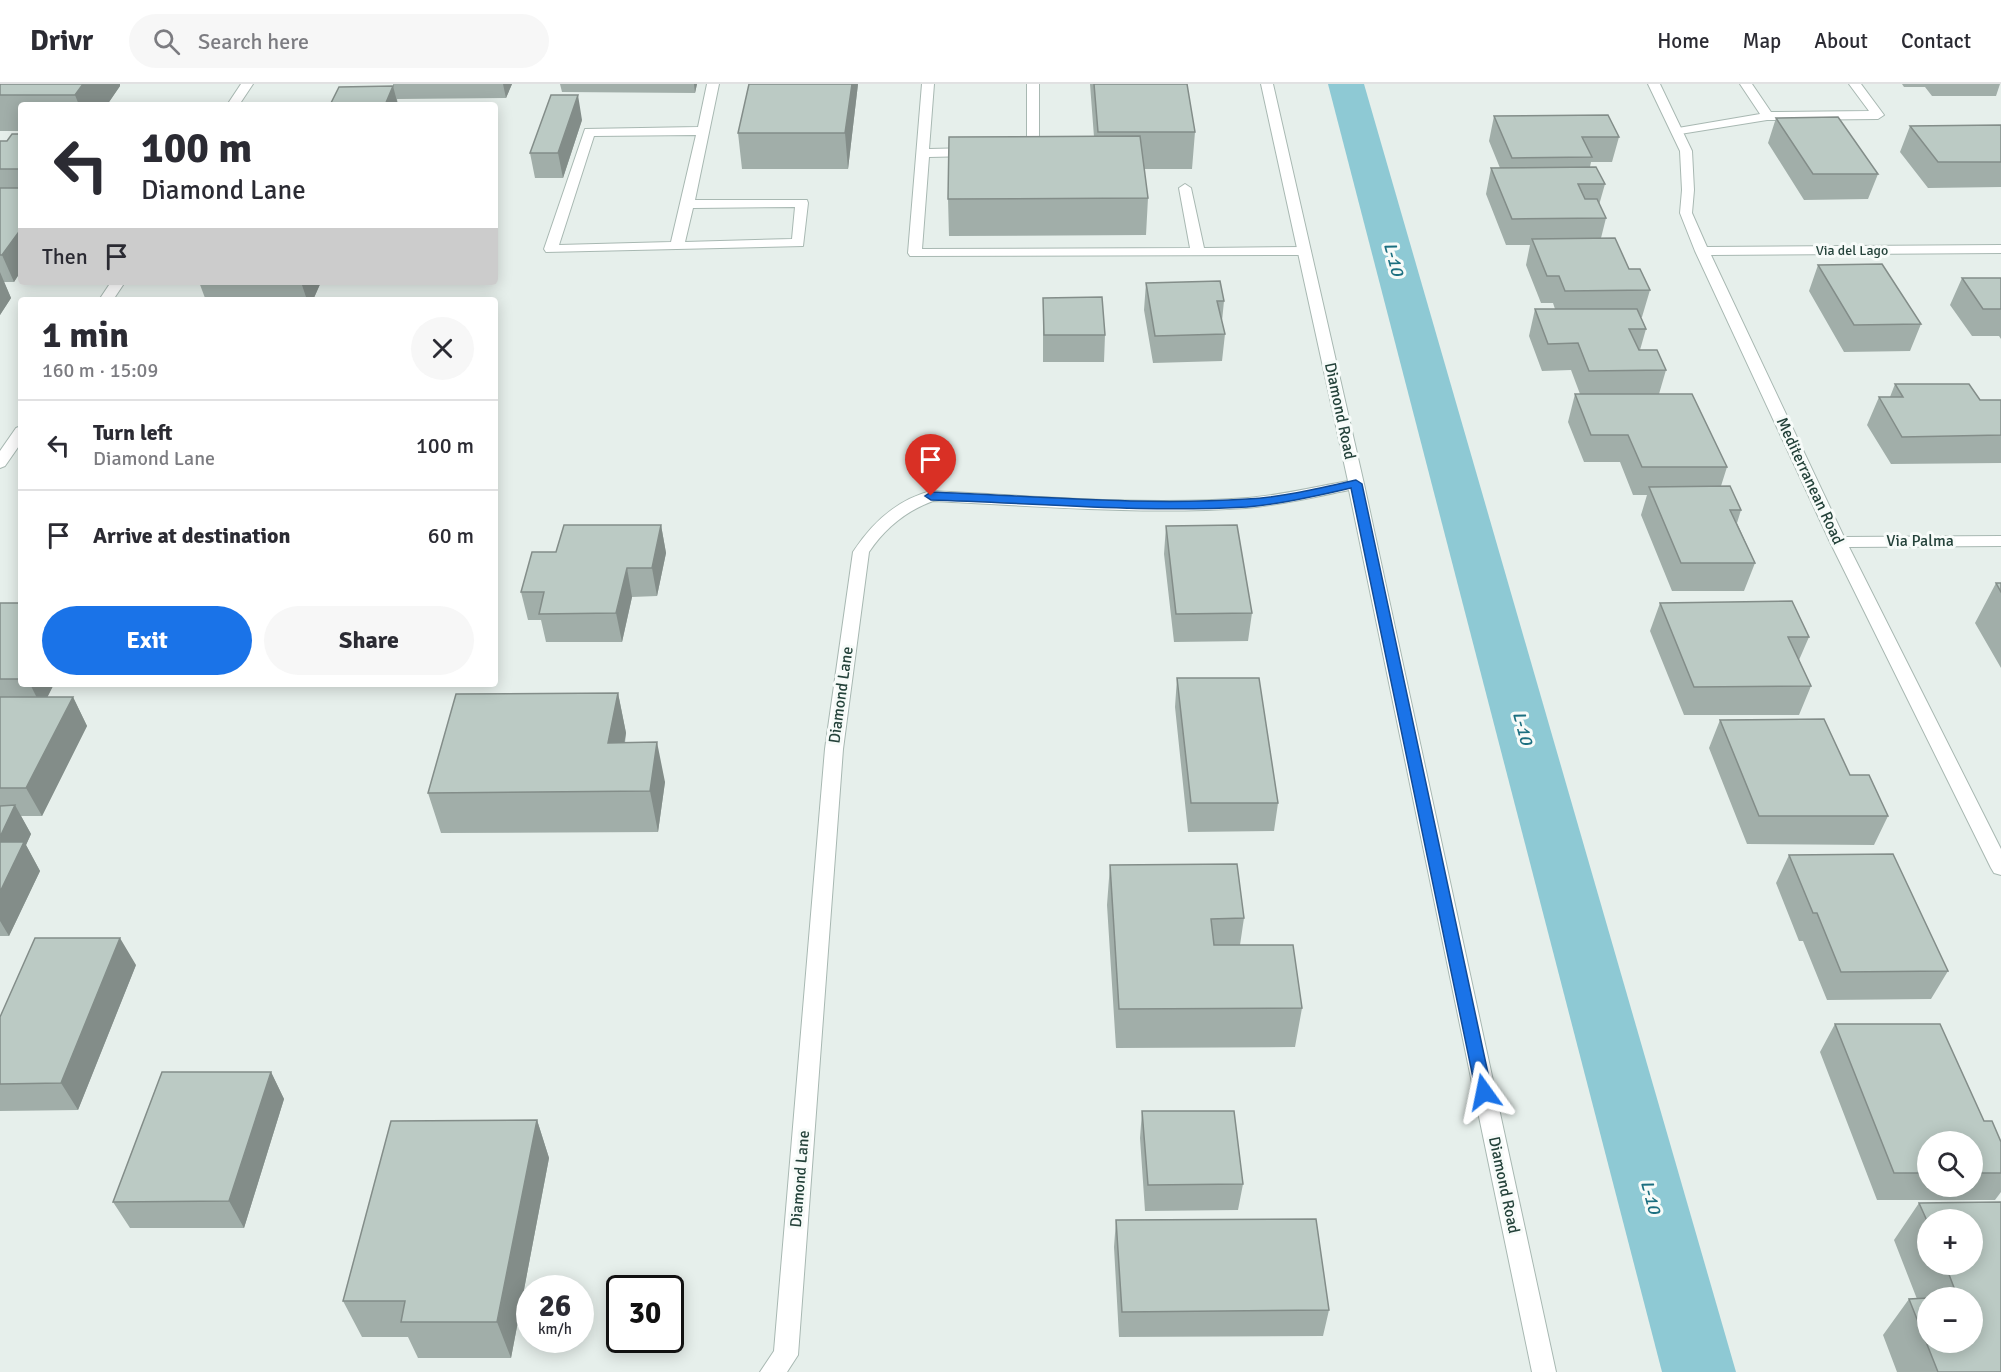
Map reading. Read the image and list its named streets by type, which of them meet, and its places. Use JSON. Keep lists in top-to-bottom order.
{
  "streets": {
    "street": [
      "Via del Lago",
      "Diamond Road",
      "Mediterranean Road",
      "Via Palma",
      "Diamond Lane"
    ]
  },
  "crossings": [
    ["Via del Lago", "Mediterranean Road"],
    ["Diamond Road", "Diamond Lane"],
    ["Mediterranean Road", "Via Palma"]
  ],
  "water": ["L-10"],
  "page": {
    "header": "Drivr",
    "search": "Search here",
    "nav": [
      "Home",
      "Map",
      "About",
      "Contact"
    ],
    "turn": ["100 m", "Diamond Lane"],
    "then": "Then",
    "heading": ["1 min", "160 m · 15:09"],
    "list": [
      {
        "name": "Turn left",
        "note": "Diamond Lane",
        "value": "100 m"
      },
      {
        "name": "Arrive at destination",
        "value": "60 m"
      }
    ],
    "buttons": ["Exit", "Share"],
    "map_buttons": ["+", "−"],
    "speed": "26 km/h",
    "limit": "30"
  }
}
